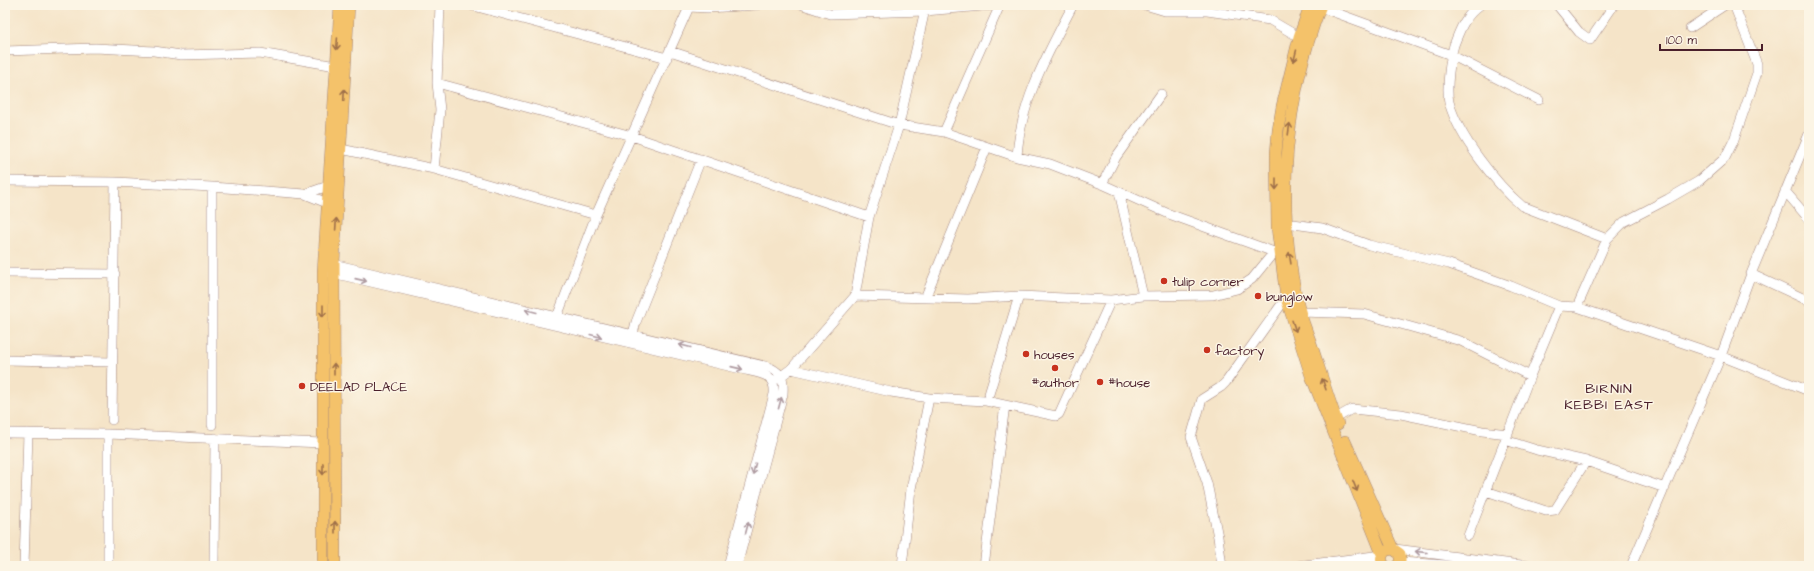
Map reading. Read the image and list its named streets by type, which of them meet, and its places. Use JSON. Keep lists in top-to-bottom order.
{
  "districts": ["BIRNIN KEBBI EAST"],
  "places": [
    "tulip corner",
    "bunglow",
    "factory",
    "houses",
    "#author",
    "#house",
    "DEELAD PLACE"
  ],
  "scale_bar": "100 m"
}
